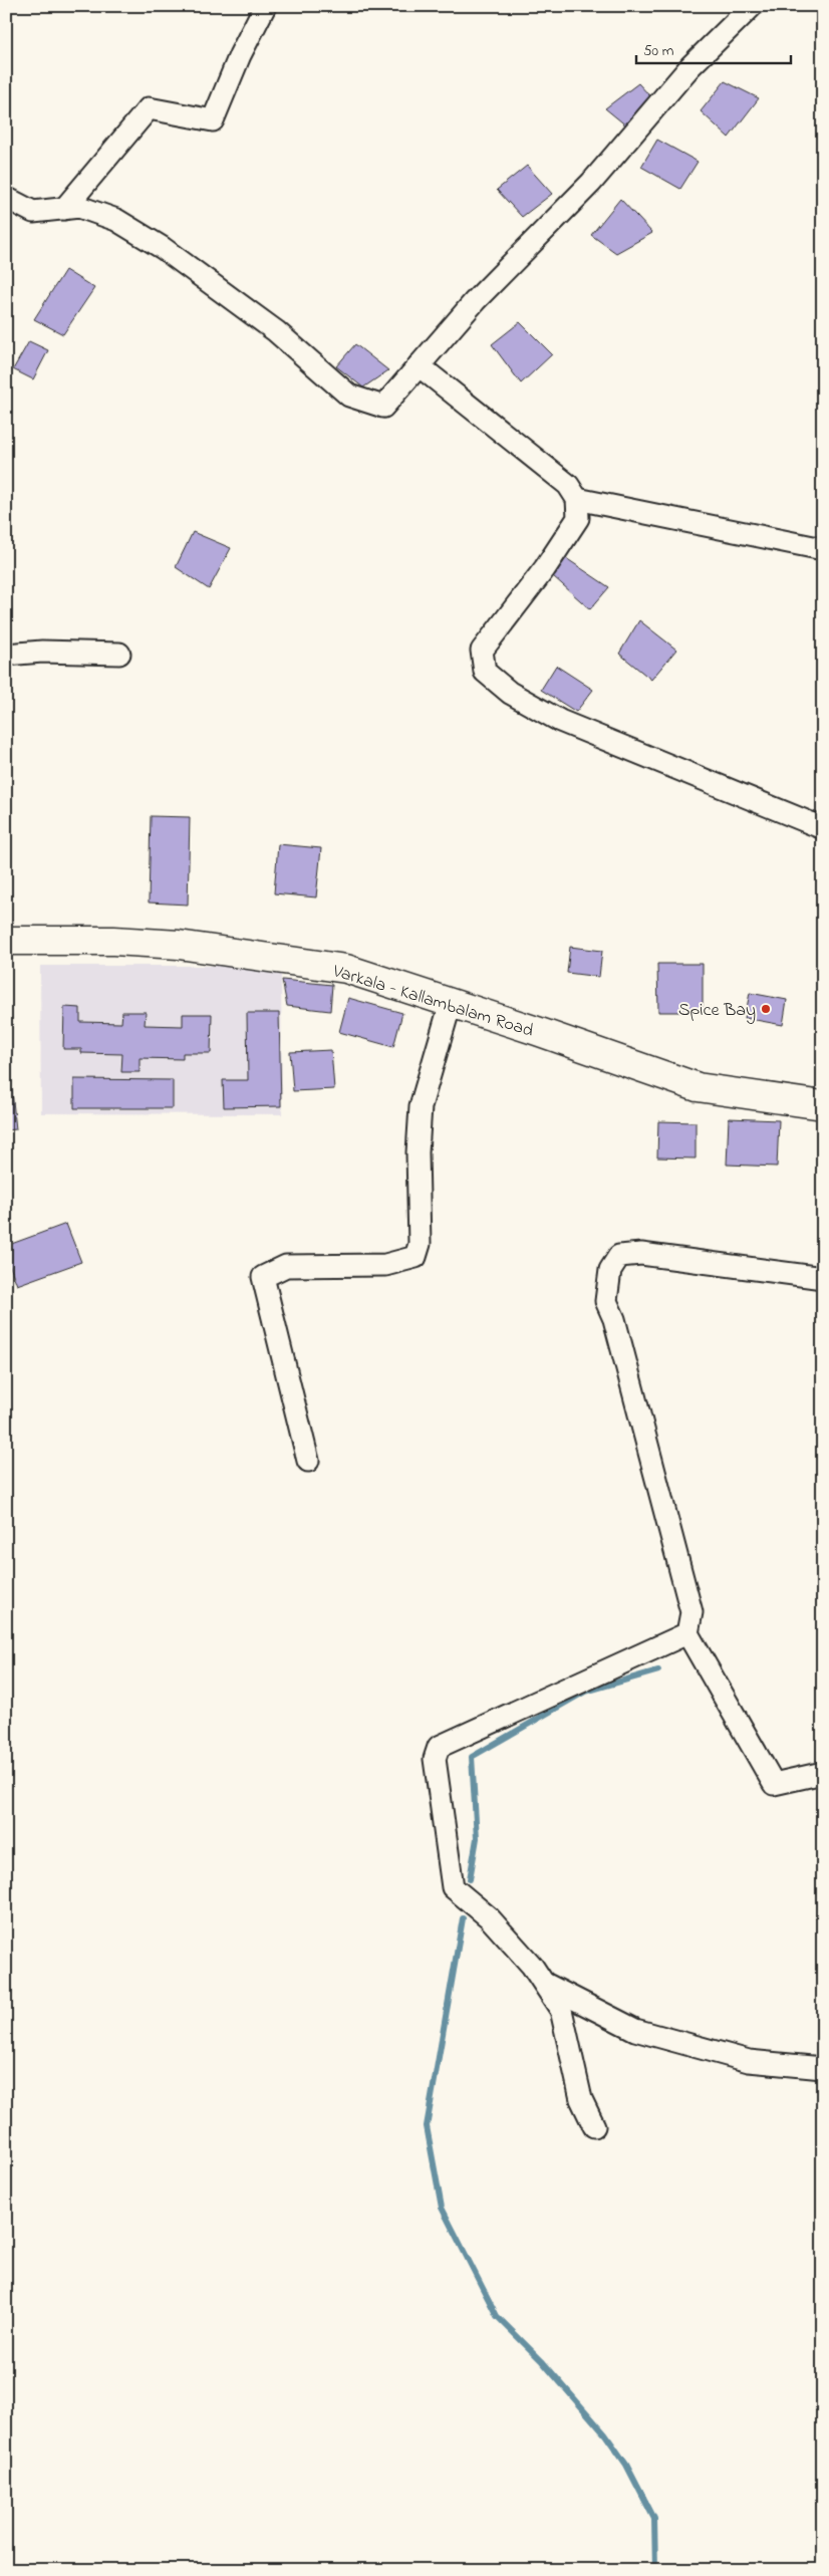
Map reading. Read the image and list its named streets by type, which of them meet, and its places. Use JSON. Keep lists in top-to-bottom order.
{
  "streets": {
    "main road": ["Varkala - Kallambalam Road"]
  },
  "places": ["Spice Bay"],
  "scale_bar": "50 m"
}
